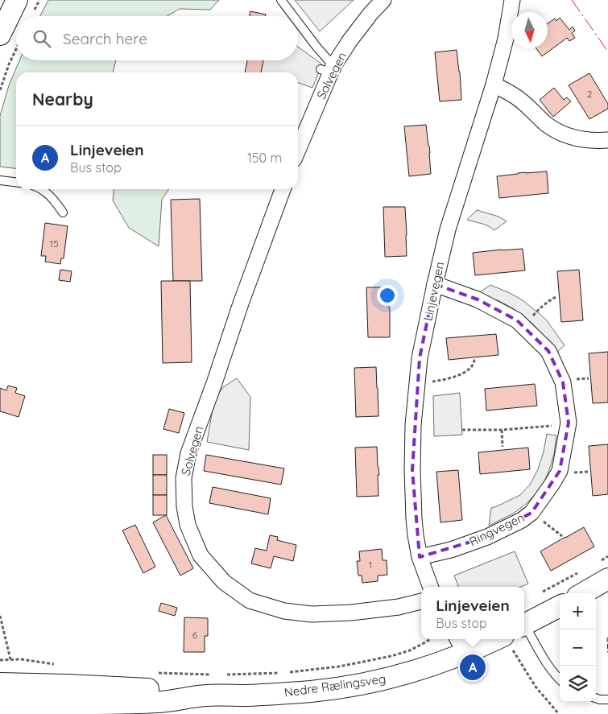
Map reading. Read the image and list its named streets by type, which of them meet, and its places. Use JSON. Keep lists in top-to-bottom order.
{
  "streets": {
    "main road": ["Nedre Rælingsveg"],
    "street": ["Solvegen", "Linjevegen", "Ringvegen"]
  },
  "crossings": [
    ["Linjevegen", "Ringvegen"]
  ],
  "house_numbers": [
    "2",
    "15",
    "1",
    "6"
  ],
  "north": "bottom",
  "page": {
    "search": "Search here",
    "heading": "Nearby",
    "list": [
      {
        "mark": "A",
        "name": "Linjeveien",
        "note": "Bus stop",
        "value": "150 m"
      }
    ],
    "popup": ["Linjeveien", "Bus stop"],
    "map_buttons": ["+", "−"],
    "pins": "A"
  }
}
